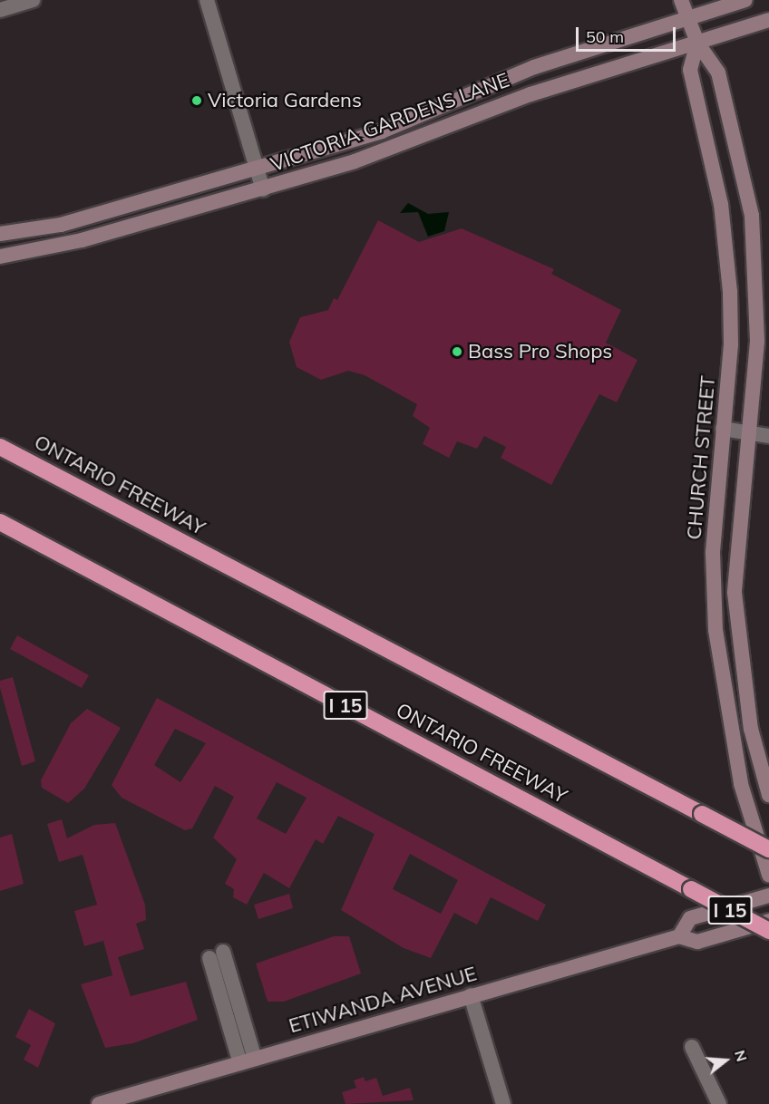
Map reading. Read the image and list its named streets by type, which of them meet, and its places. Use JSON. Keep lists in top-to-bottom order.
{
  "streets": {
    "highway": ["ONTARIO FREEWAY", "I 15"],
    "main road": ["VICTORIA GARDENS LANE", "CHURCH STREET", "ETIWANDA AVENUE"]
  },
  "crossings": [
    ["VICTORIA GARDENS LANE", "CHURCH STREET"]
  ],
  "places": ["Victoria Gardens", "Bass Pro Shops"],
  "scale_bar": "50 m",
  "north": "right"
}
